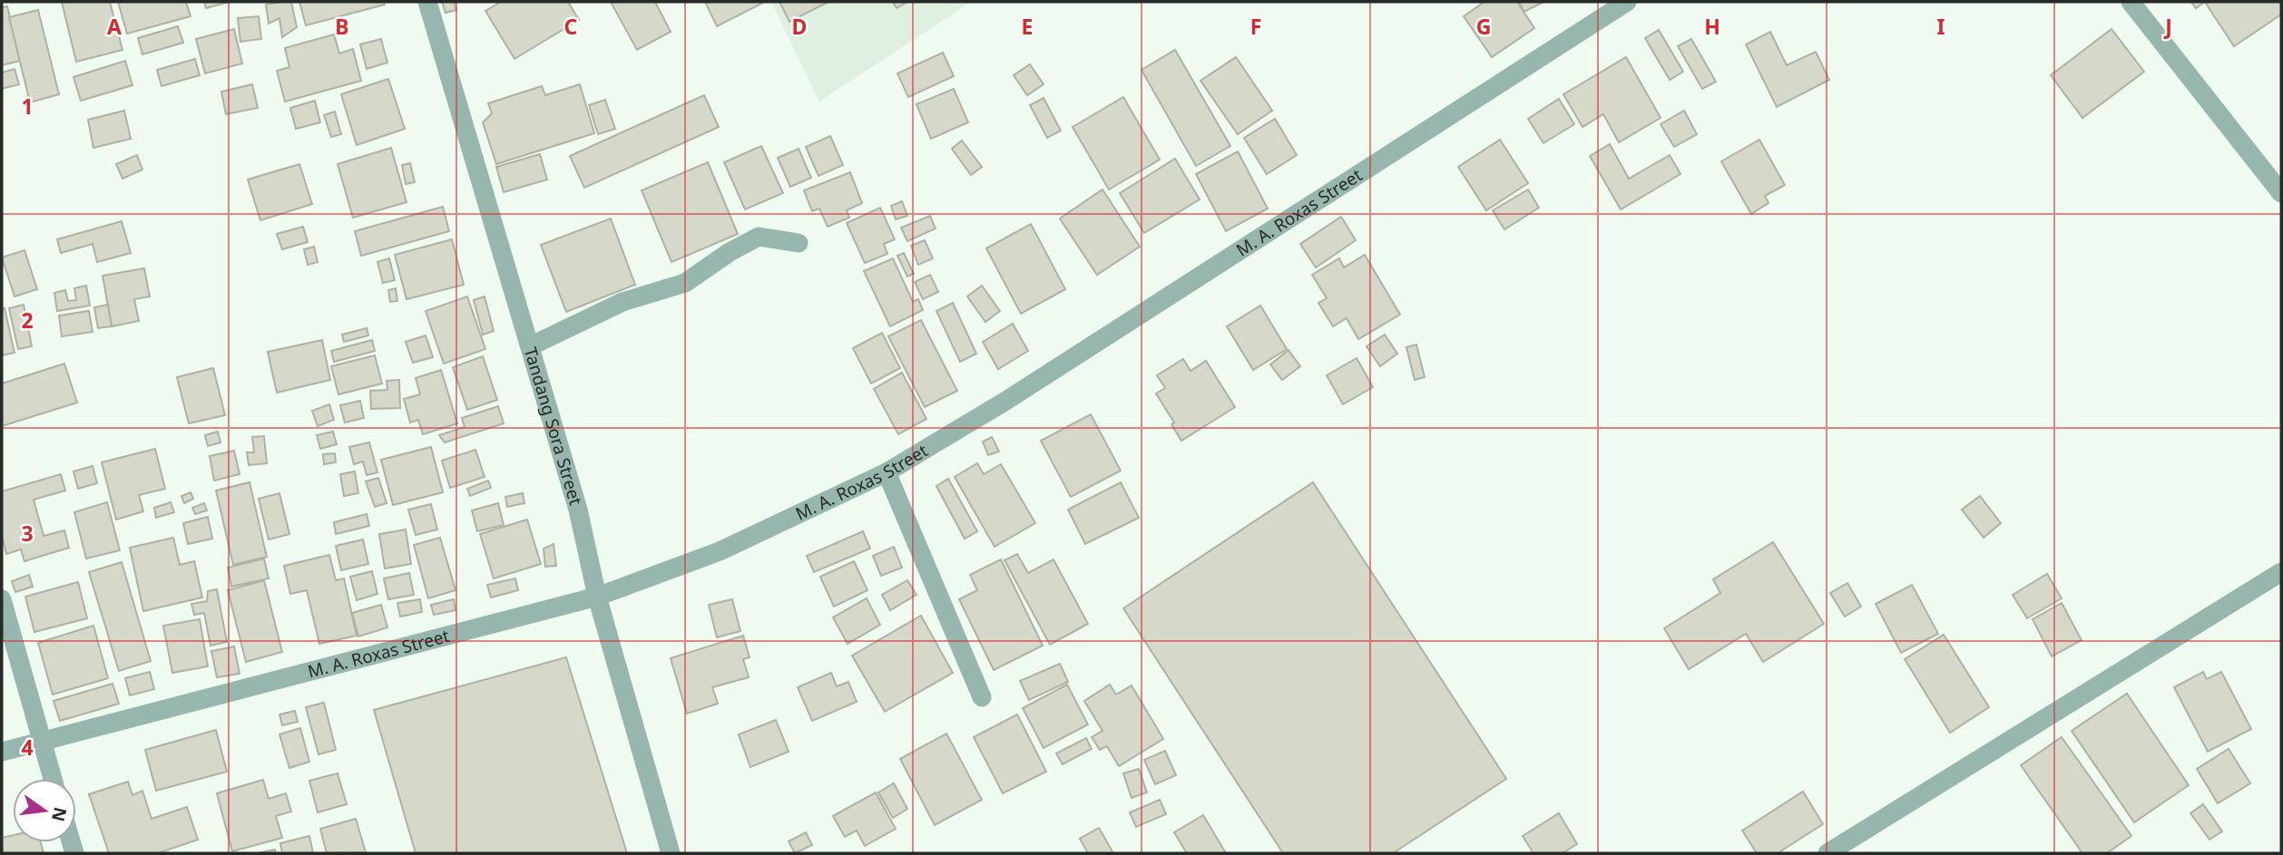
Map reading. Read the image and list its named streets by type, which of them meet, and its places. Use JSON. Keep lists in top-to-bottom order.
{
  "streets": {
    "street": ["M. A. Roxas Street", "Tandang Sora Street"]
  },
  "crossings": [
    ["M. A. Roxas Street", "Tandang Sora Street"]
  ],
  "north": "right",
  "grid": {
    "columns": [
      "A",
      "B",
      "C",
      "D",
      "E",
      "F",
      "G",
      "H",
      "I",
      "J"
    ],
    "rows": [
      "1",
      "2",
      "3",
      "4"
    ]
  }
}
